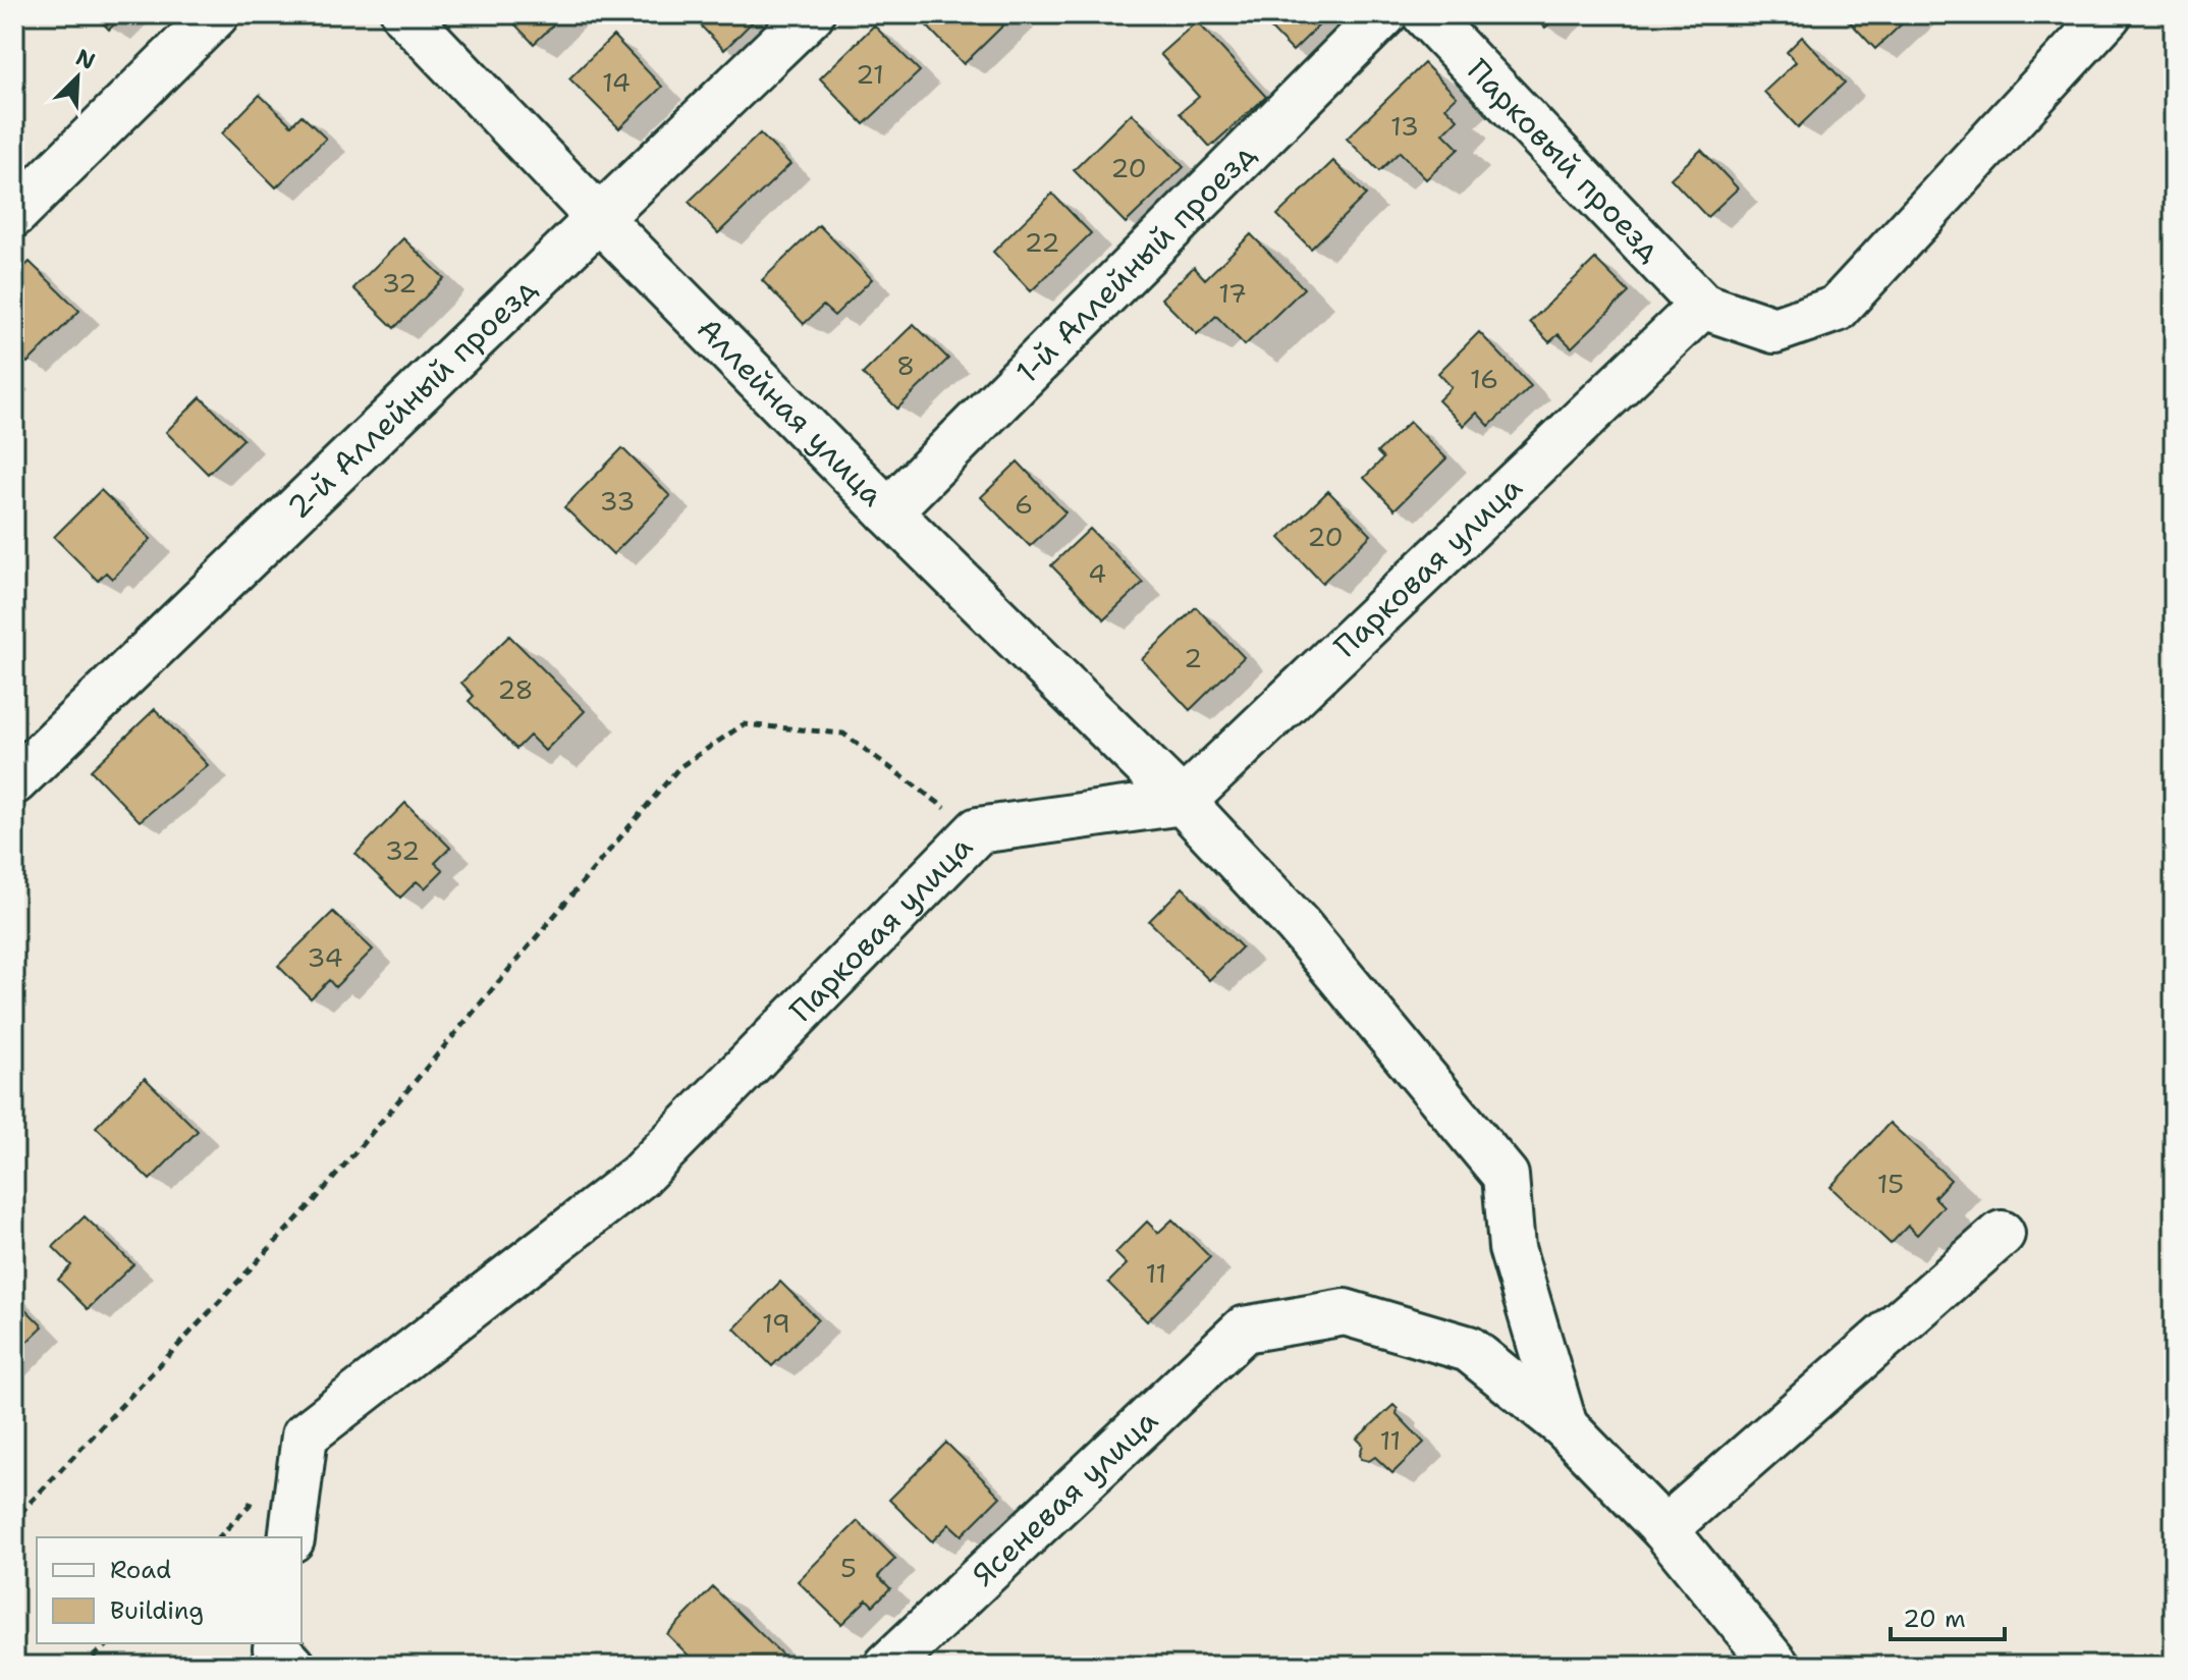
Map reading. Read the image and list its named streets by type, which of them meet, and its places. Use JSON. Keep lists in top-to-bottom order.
{
  "streets": {
    "street": [
      "Парковый проезд",
      "1-й Аллейный проезд",
      "2-й Аллейный проезд",
      "Аллейная улица",
      "Парковая улица",
      "Ясеневая улица"
    ]
  },
  "crossings": [
    ["Парковый проезд", "Парковая улица"],
    ["1-й Аллейный проезд", "Аллейная улица"],
    ["2-й Аллейный проезд", "Аллейная улица"],
    ["Аллейная улица", "Парковая улица"],
    ["Аллейная улица", "Ясеневая улица"]
  ],
  "house_numbers": [
    "21",
    "14",
    "13",
    "20",
    "22",
    "32",
    "17",
    "8",
    "16",
    "33",
    "6",
    "20",
    "4",
    "2",
    "28",
    "32",
    "34",
    "15",
    "11",
    "19",
    "11",
    "5"
  ],
  "legend": ["Road", "Building"],
  "scale_bar": "20 m",
  "north": "top right"
}
